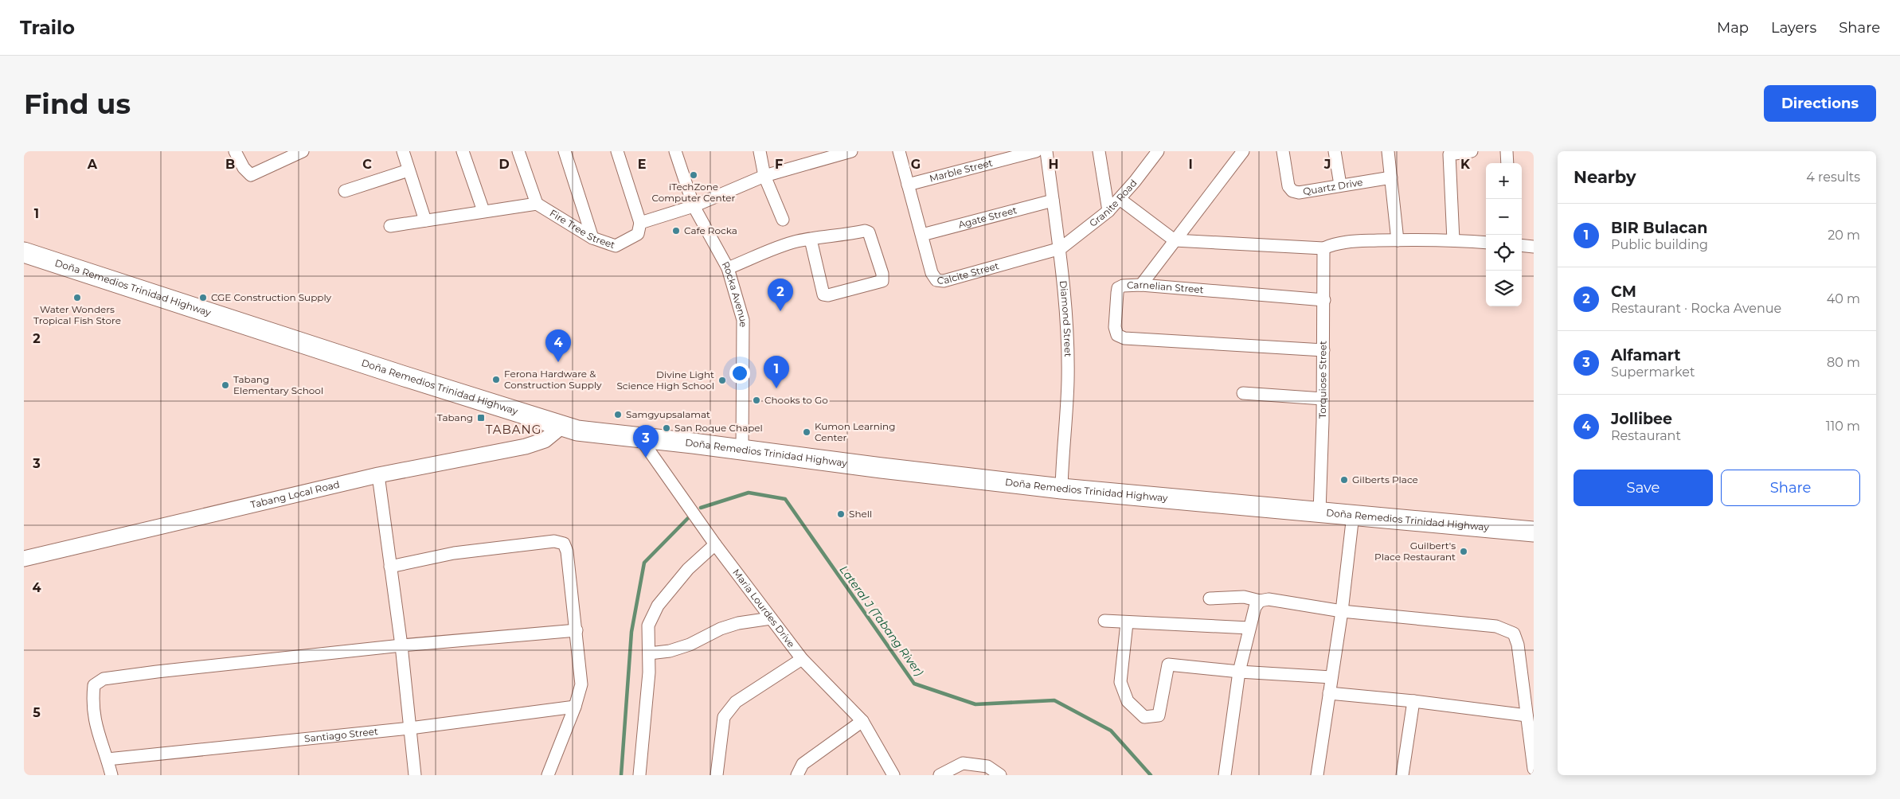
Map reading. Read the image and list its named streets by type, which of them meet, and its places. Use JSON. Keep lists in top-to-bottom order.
{
  "streets": {
    "highway": ["Doña Remedios Trinidad Highway"],
    "street": [
      "Marble Street",
      "Quartz Drive",
      "Granite Road",
      "Agate Street",
      "Fire Tree Street",
      "Calcite Street",
      "Carnelian Street",
      "Rocka Avenue",
      "Diamond Street",
      "Torquiose Street",
      "Tabang Local Road",
      "Maria Lourdes Drive",
      "Santiago Street"
    ]
  },
  "crossings": [
    ["Marble Street", "Calcite Street"],
    ["Granite Road", "Calcite Street"],
    ["Granite Road", "Diamond Street"],
    ["Agate Street", "Calcite Street"],
    ["Agate Street", "Diamond Street"],
    ["Calcite Street", "Diamond Street"],
    ["Doña Remedios Trinidad Highway", "Rocka Avenue"],
    ["Doña Remedios Trinidad Highway", "Diamond Street"],
    ["Doña Remedios Trinidad Highway", "Torquiose Street"],
    ["Doña Remedios Trinidad Highway", "Tabang Local Road"],
    ["Doña Remedios Trinidad Highway", "Maria Lourdes Drive"],
    ["Carnelian Street", "Torquiose Street"]
  ],
  "districts": ["TABANG"],
  "water": ["Lateral J (Tabang River)"],
  "places": {
    "other": [
      "iTechZone Computer Center",
      "Cafe Rocka",
      "Water Wonders Tropical Fish Store",
      "CGE Construction Supply",
      "Ferona Hardware & Construction Supply",
      "Divine Light Science High School",
      "Tabang Elementary School",
      "Chooks to Go",
      "Samgyupsalamat",
      "San Roque Chapel",
      "Kumon Learning Center",
      "Gilberts Place",
      "Shell",
      "Guilbert's Place Restaurant"
    ],
    "transit": ["Tabang"]
  },
  "page": {
    "header": "Trailo",
    "nav": ["Map", "Layers", "Share"],
    "buttons": [
      "Directions",
      ["Save", "Share"]
    ],
    "title": "Find us",
    "heading": ["Nearby", "4 results"],
    "map_buttons": ["+", "−"],
    "list": [
      {
        "mark": "1",
        "name": "BIR Bulacan",
        "note": "Public building",
        "value": "20 m"
      },
      {
        "mark": "2",
        "name": "CM",
        "note": "Restaurant · Rocka Avenue",
        "value": "40 m"
      },
      {
        "mark": "3",
        "name": "Alfamart",
        "note": "Supermarket",
        "value": "80 m"
      },
      {
        "mark": "4",
        "name": "Jollibee",
        "note": "Restaurant",
        "value": "110 m"
      }
    ],
    "pins": [
      "2",
      "4",
      "1",
      "3"
    ]
  },
  "grid": {
    "columns": [
      "A",
      "B",
      "C",
      "D",
      "E",
      "F",
      "G",
      "H",
      "I",
      "J",
      "K"
    ],
    "rows": [
      "1",
      "2",
      "3",
      "4",
      "5"
    ]
  }
}
